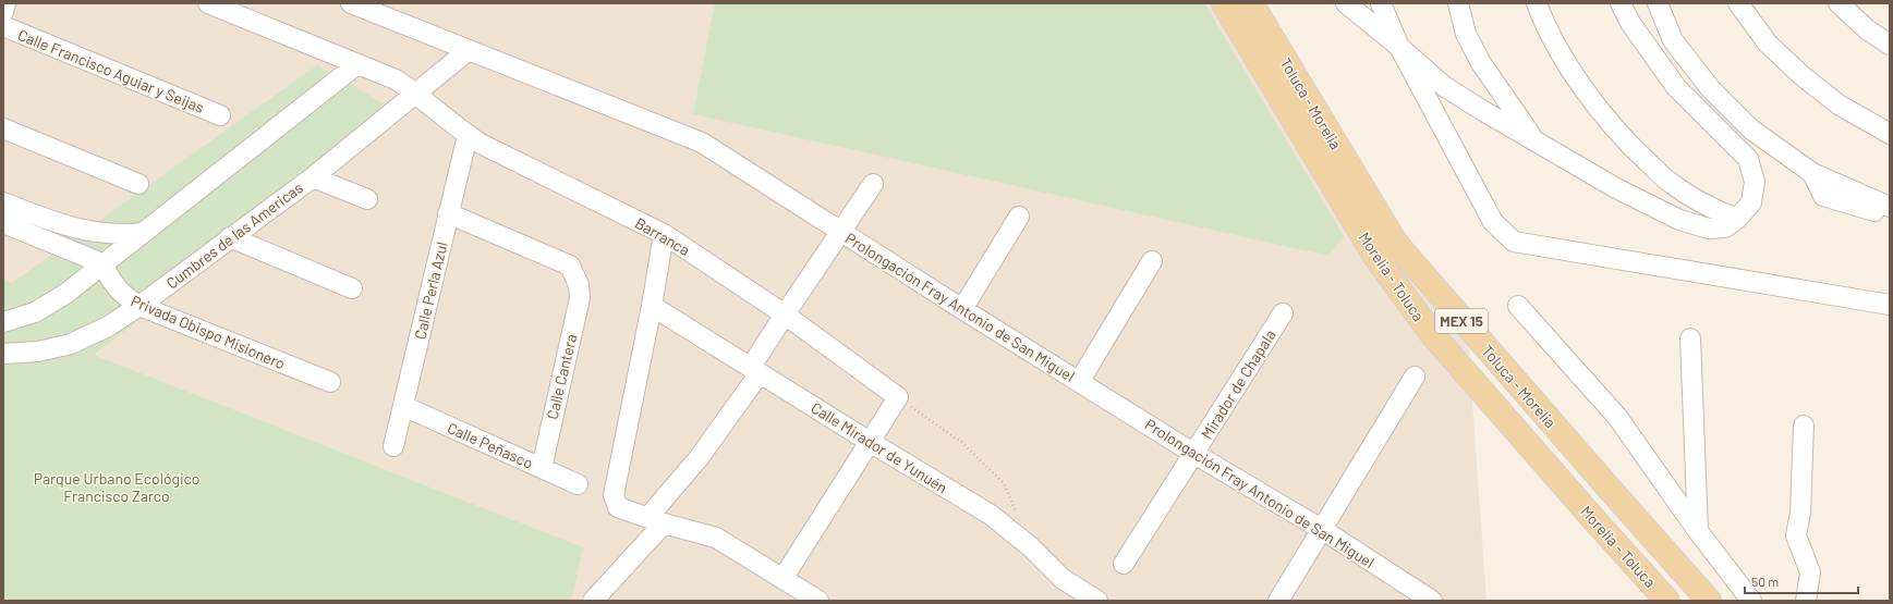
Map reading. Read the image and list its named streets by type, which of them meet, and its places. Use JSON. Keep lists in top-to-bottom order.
{
  "streets": {
    "main road": ["Toluca - Morelia", "Morelia - Toluca", "MEX 15"],
    "street": [
      "Calle Francisco Aguiar y Seijas",
      "Cumbres de las Americas",
      "Barranca",
      "Calle Perla Azul",
      "Prolongación Fray Antonio de San Miguel",
      "Privada Obispo Misionero",
      "Calle Cantera",
      "Mirador de Chapala",
      "Calle Peñasco",
      "Calle Mirador de Yunuén"
    ]
  },
  "crossings": [
    ["Cumbres de las Americas", "Barranca"],
    ["Cumbres de las Americas", "Prolongación Fray Antonio de San Miguel"],
    ["Cumbres de las Americas", "Privada Obispo Misionero"],
    ["Barranca", "Calle Perla Azul"],
    ["Calle Perla Azul", "Calle Cantera"],
    ["Calle Perla Azul", "Calle Peñasco"],
    ["Prolongación Fray Antonio de San Miguel", "Mirador de Chapala"],
    ["Calle Cantera", "Calle Peñasco"]
  ],
  "parks": ["Parque Urbano Ecológico Francisco Zarco"],
  "scale_bar": "50 m"
}
